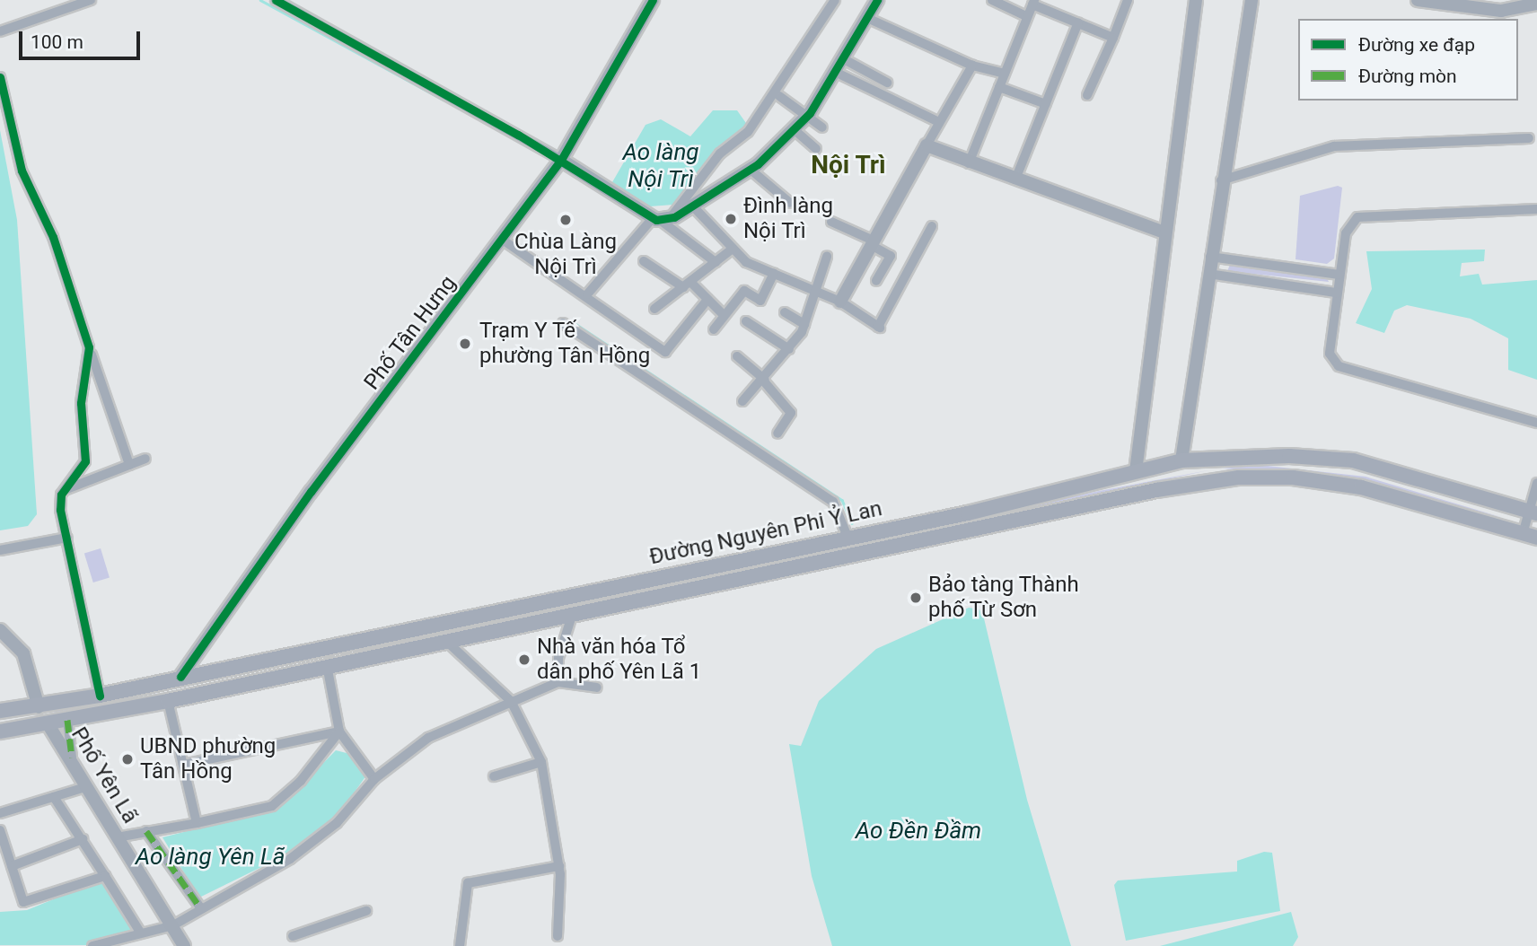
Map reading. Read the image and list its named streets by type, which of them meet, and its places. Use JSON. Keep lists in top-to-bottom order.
{
  "streets": {
    "main road": ["Đường Nguyên Phi Ỷ Lan"],
    "street": ["Phố Tân Hưng", "Phố Yên Lã"]
  },
  "crossings": [
    ["Phố Tân Hưng", "Đường Nguyên Phi Ỷ Lan"],
    ["Đường Nguyên Phi Ỷ Lan", "Phố Yên Lã"]
  ],
  "districts": ["Nội Trì"],
  "water": ["Ao làng Nội Trì", "Ao Đền Đầm", "Ao làng Yên Lã"],
  "places": [
    "Đình làng Nội Trì",
    "Chùa Làng Nội Trì",
    "Trạm Y Tế phường Tân Hồng",
    "Bảo tàng Thành phố Từ Sơn",
    "Nhà văn hóa Tổ dân phố Yên Lã 1",
    "UBND phường Tân Hồng"
  ],
  "legend": ["Đường xe đạp", "Đường mòn"],
  "scale_bar": "100 m"
}
